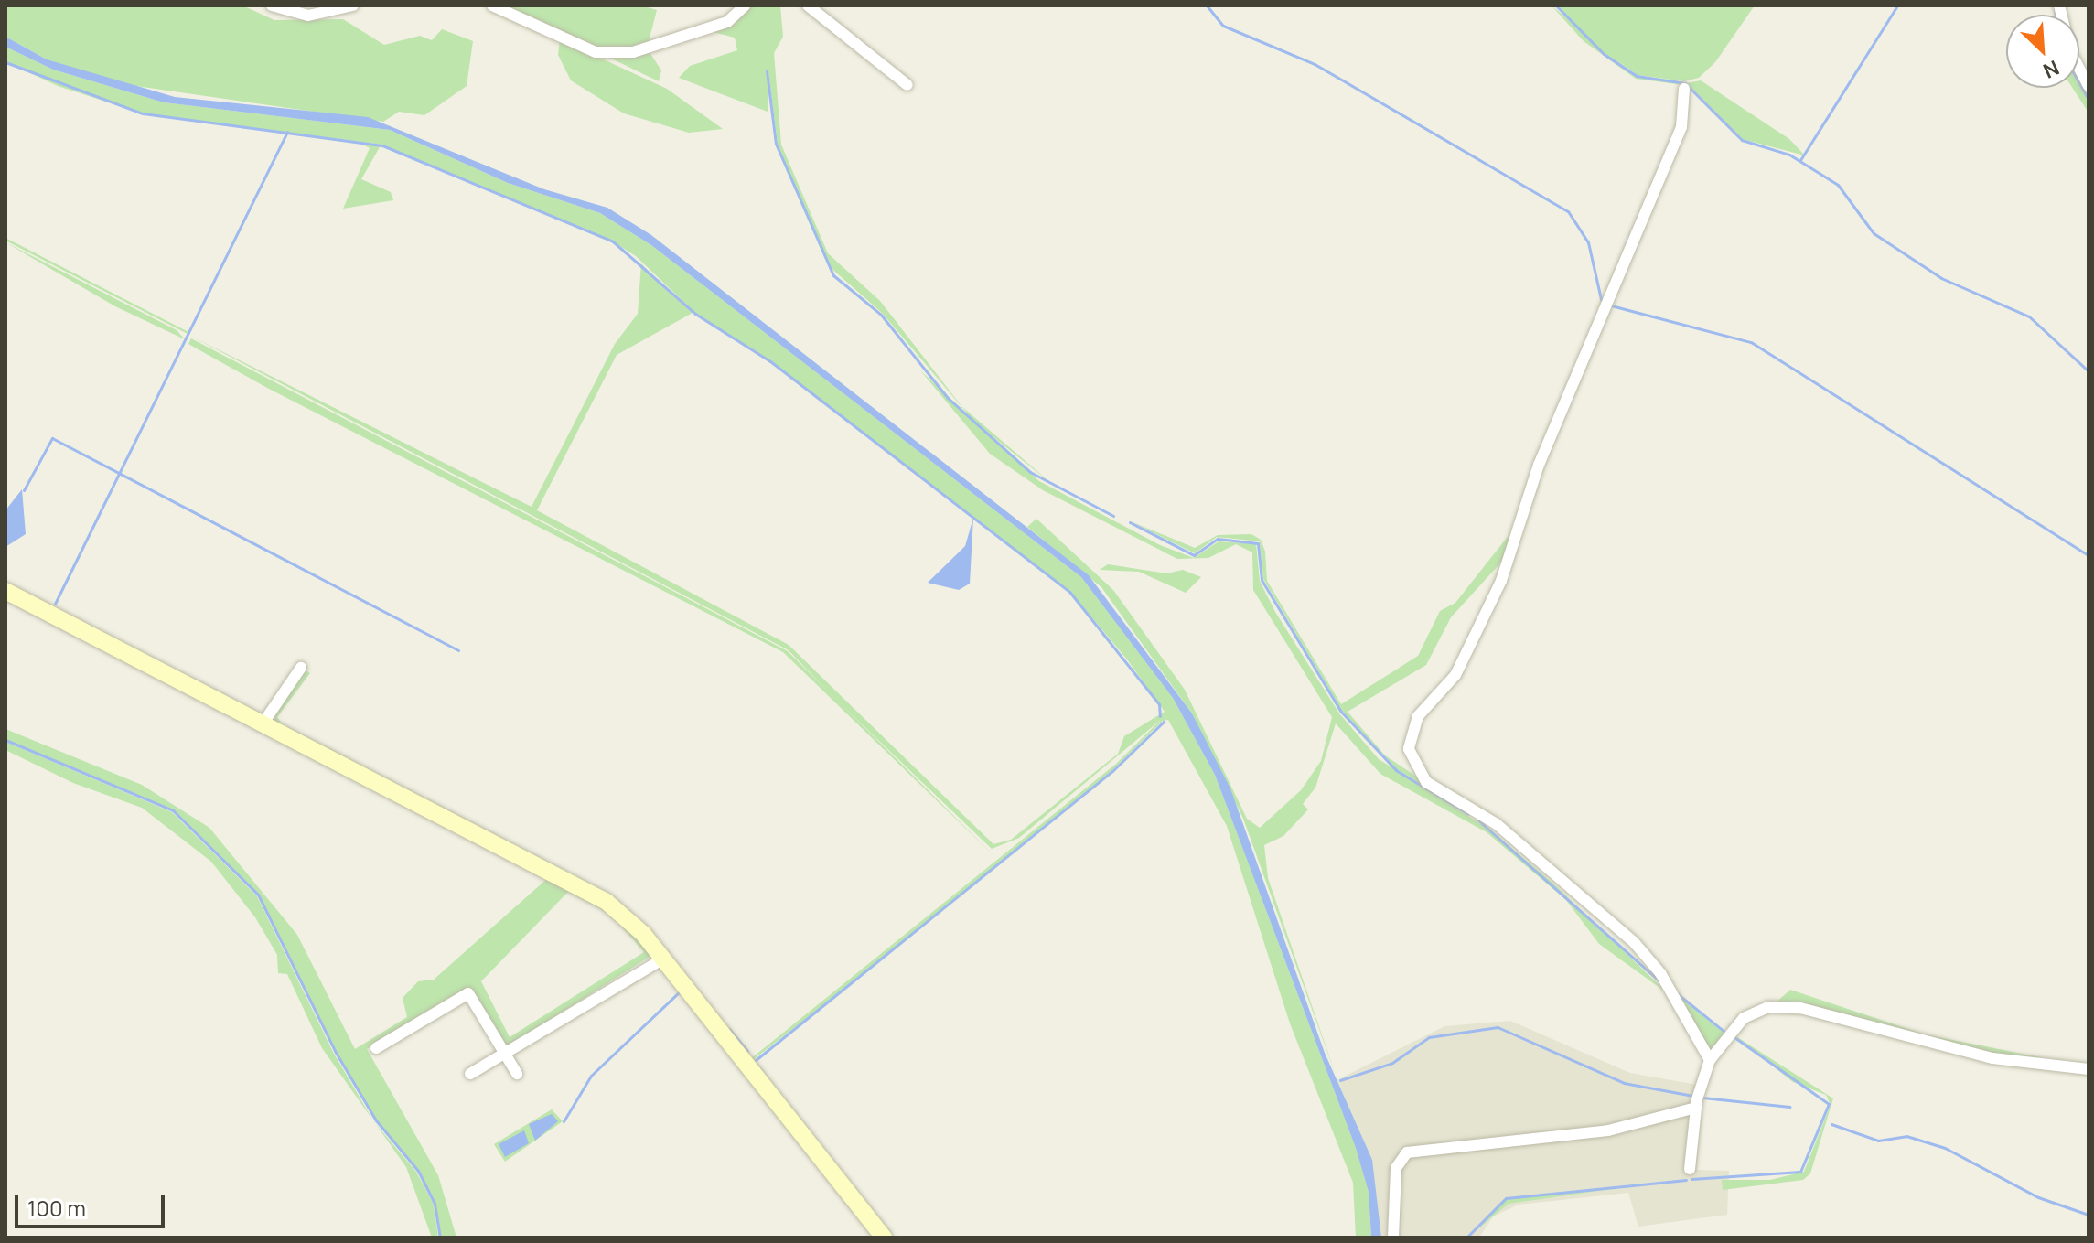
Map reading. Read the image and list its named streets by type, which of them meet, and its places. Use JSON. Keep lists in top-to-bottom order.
{
  "scale_bar": "100 m",
  "north": "bottom right"
}
